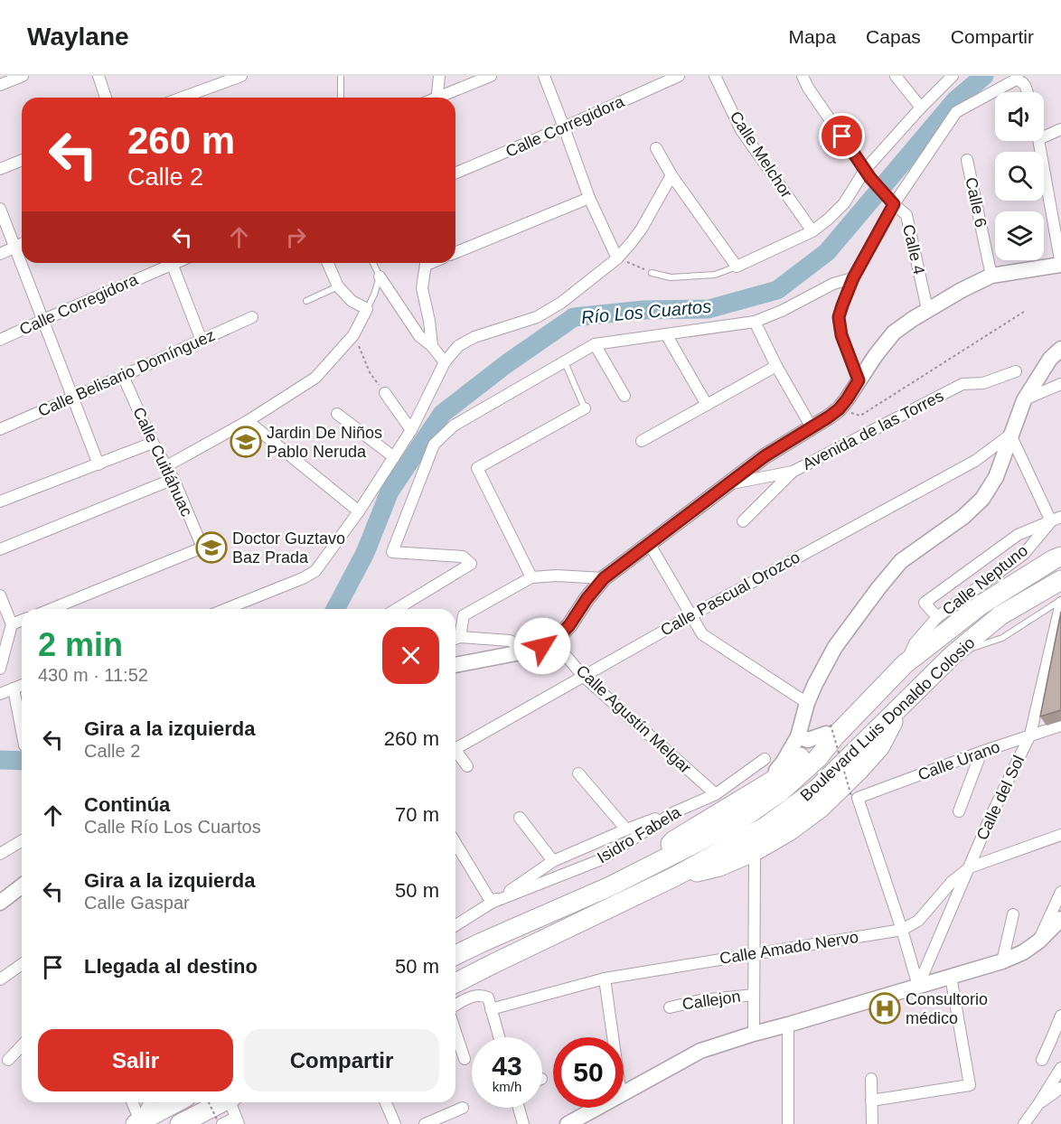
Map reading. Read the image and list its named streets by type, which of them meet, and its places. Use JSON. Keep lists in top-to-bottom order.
{
  "streets": {
    "highway": ["Boulevard Luis Donaldo Colosio"],
    "street": [
      "Calle Corregidora",
      "Calle Melchor",
      "Calle 6",
      "Calle 4",
      "Calle Belisario Domínguez",
      "Avenida de las Torres",
      "Calle Cuitláhuac",
      "Calle Neptuno",
      "Calle Pascual Orozco",
      "Calle Agustín Melgar",
      "Calle Urano",
      "Calle del Sol",
      "Isidro Fabela",
      "Calle Amado Nervo",
      "Callejon"
    ]
  },
  "crossings": [
    ["Calle Belisario Domínguez", "Calle Cuitláhuac"],
    ["Calle Neptuno", "Boulevard Luis Donaldo Colosio"],
    ["Calle Pascual Orozco", "Calle Agustín Melgar"],
    ["Calle Agustín Melgar", "Isidro Fabela"],
    ["Calle Urano", "Calle del Sol"],
    ["Calle del Sol", "Calle Amado Nervo"]
  ],
  "water": ["Río Los Cuartos"],
  "places": {
    "school or university": ["Jardin De Niños Pablo Neruda", "Doctor Guztavo Baz Prada"],
    "hospital": ["Consultorio médico"]
  },
  "page": {
    "header": "Waylane",
    "nav": ["Mapa", "Capas", "Compartir"],
    "turn": ["260 m", "Calle 2"],
    "heading": ["2 min", "430 m · 11:52"],
    "list": [
      {
        "name": "Gira a la izquierda",
        "note": "Calle 2",
        "value": "260 m"
      },
      {
        "name": "Continúa",
        "note": "Calle Río Los Cuartos",
        "value": "70 m"
      },
      {
        "name": "Gira a la izquierda",
        "note": "Calle Gaspar",
        "value": "50 m"
      },
      {
        "name": "Llegada al destino",
        "value": "50 m"
      }
    ],
    "buttons": ["Salir", "Compartir"],
    "speed": "43 km/h",
    "limit": "50"
  }
}
